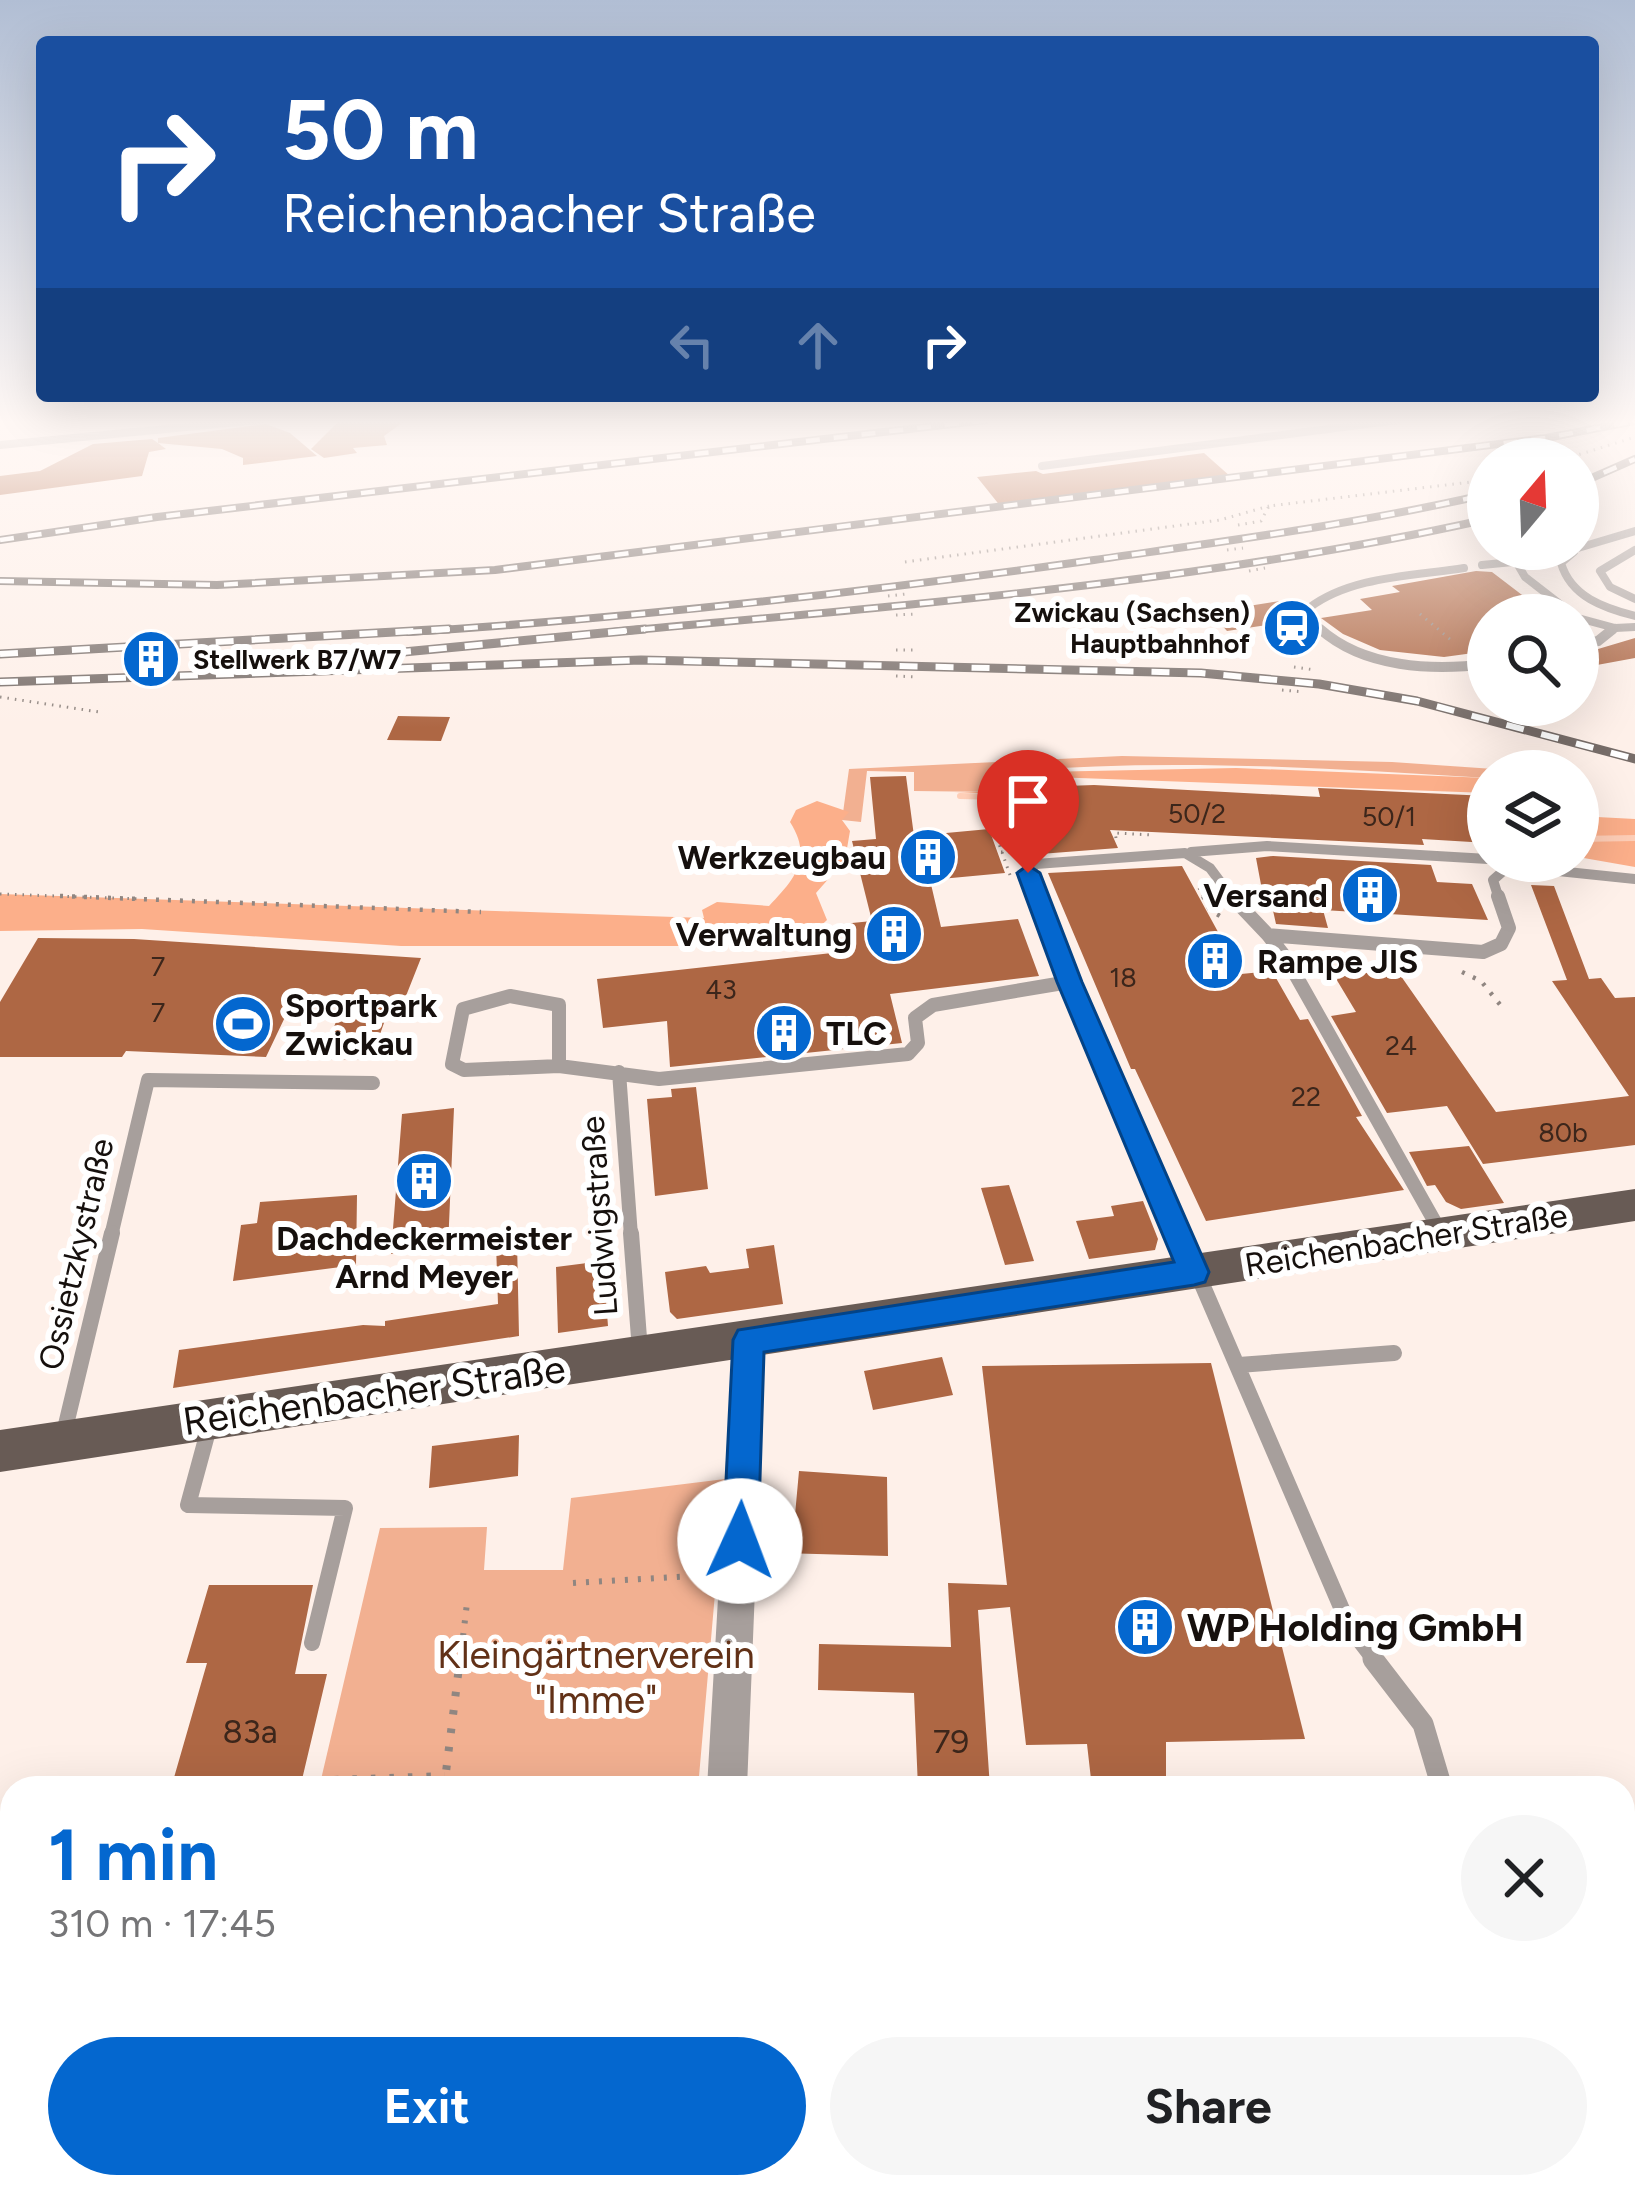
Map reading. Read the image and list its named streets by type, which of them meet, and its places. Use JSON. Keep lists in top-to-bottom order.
{
  "streets": {
    "main road": ["Reichenbacher Straße"],
    "lane": ["Ludwigstraße", "Ossietzkystraße"]
  },
  "crossings": [
    ["Ludwigstraße", "Reichenbacher Straße"],
    ["Reichenbacher Straße", "Ossietzkystraße"]
  ],
  "parks": ["Kleingärtnerverein \"Imme\""],
  "places": {
    "station": ["Zwickau (Sachsen) Hauptbahnhof"],
    "building": [
      "Stellwerk B7/W7",
      "Werkzeugbau",
      "Versand",
      "Verwaltung",
      "Rampe JIS",
      "TLC",
      "Dachdeckermeister Arnd Meyer",
      "WP Holding GmbH"
    ],
    "sports": ["Sportpark Zwickau"]
  },
  "house_numbers": [
    "50/2",
    "50/1",
    "7",
    "18",
    "43",
    "7",
    "24",
    "22",
    "80b",
    "83a",
    "79"
  ],
  "north": "top",
  "page": {
    "turn": ["50 m", "Reichenbacher Straße"],
    "heading": ["1 min", "310 m · 17:45"],
    "buttons": ["Exit", "Share"]
  }
}
